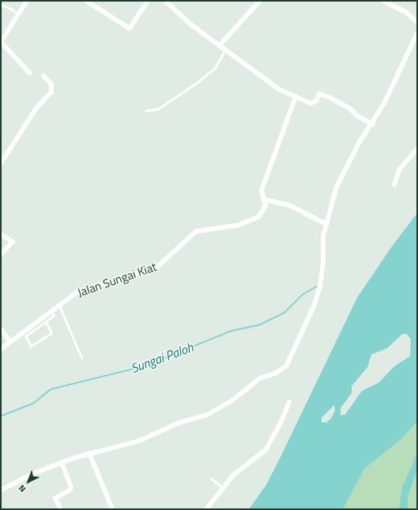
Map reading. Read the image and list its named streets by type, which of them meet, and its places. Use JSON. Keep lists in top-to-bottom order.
{
  "streets": {
    "street": ["Jalan Sungai Kiat"]
  },
  "water": ["Sungai Paloh"],
  "north": "bottom left"
}
